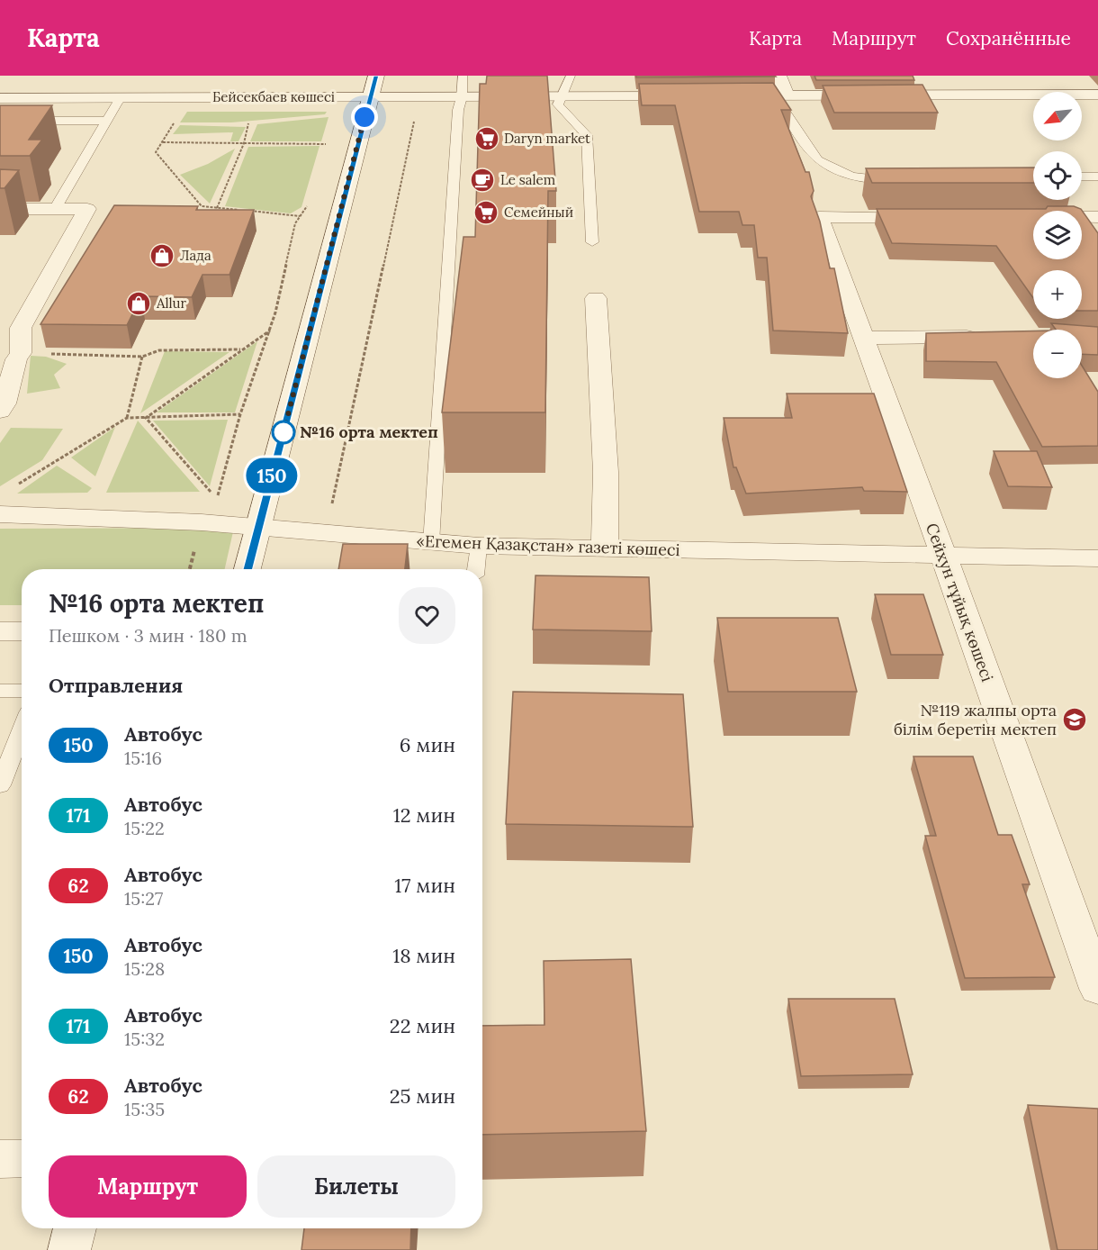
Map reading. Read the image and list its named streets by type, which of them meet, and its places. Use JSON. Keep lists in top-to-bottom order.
{
  "streets": {
    "street": ["Бейсекбаев көшесі", "«Егемен Қазақстан» газеті көшесі", "Сейхун тұйық көшесі"]
  },
  "crossings": [
    ["«Егемен Қазақстан» газеті көшесі", "Сейхун тұйық көшесі"]
  ],
  "places": {
    "supermarket": ["Daryn market", "Семейный"],
    "cafe": ["Le salem"],
    "shop": ["Лада", "Allur"],
    "other": ["№16 орта мектеп"],
    "school or university": ["№119 жалпы орта білім беретін мектеп"]
  },
  "lines": ["bus line 150"],
  "north": "bottom left",
  "page": {
    "header": "Карта",
    "nav": ["Карта", "Маршрут", "Сохранённые"],
    "on_map": "150",
    "map_buttons": ["+", "−"],
    "heading": [
      ["№16 орта мектеп", "Пешком · 3 мин · 180 m"],
      "Отправления"
    ],
    "list": [
      {
        "mark": "150",
        "name": "Автобус",
        "note": "15:16",
        "value": "6 мин"
      },
      {
        "mark": "171",
        "name": "Автобус",
        "note": "15:22",
        "value": "12 мин"
      },
      {
        "mark": "62",
        "name": "Автобус",
        "note": "15:27",
        "value": "17 мин"
      },
      {
        "mark": "150",
        "name": "Автобус",
        "note": "15:28",
        "value": "18 мин"
      },
      {
        "mark": "171",
        "name": "Автобус",
        "note": "15:32",
        "value": "22 мин"
      },
      {
        "mark": "62",
        "name": "Автобус",
        "note": "15:35",
        "value": "25 мин"
      }
    ],
    "buttons": ["Маршрут", "Билеты"]
  }
}
